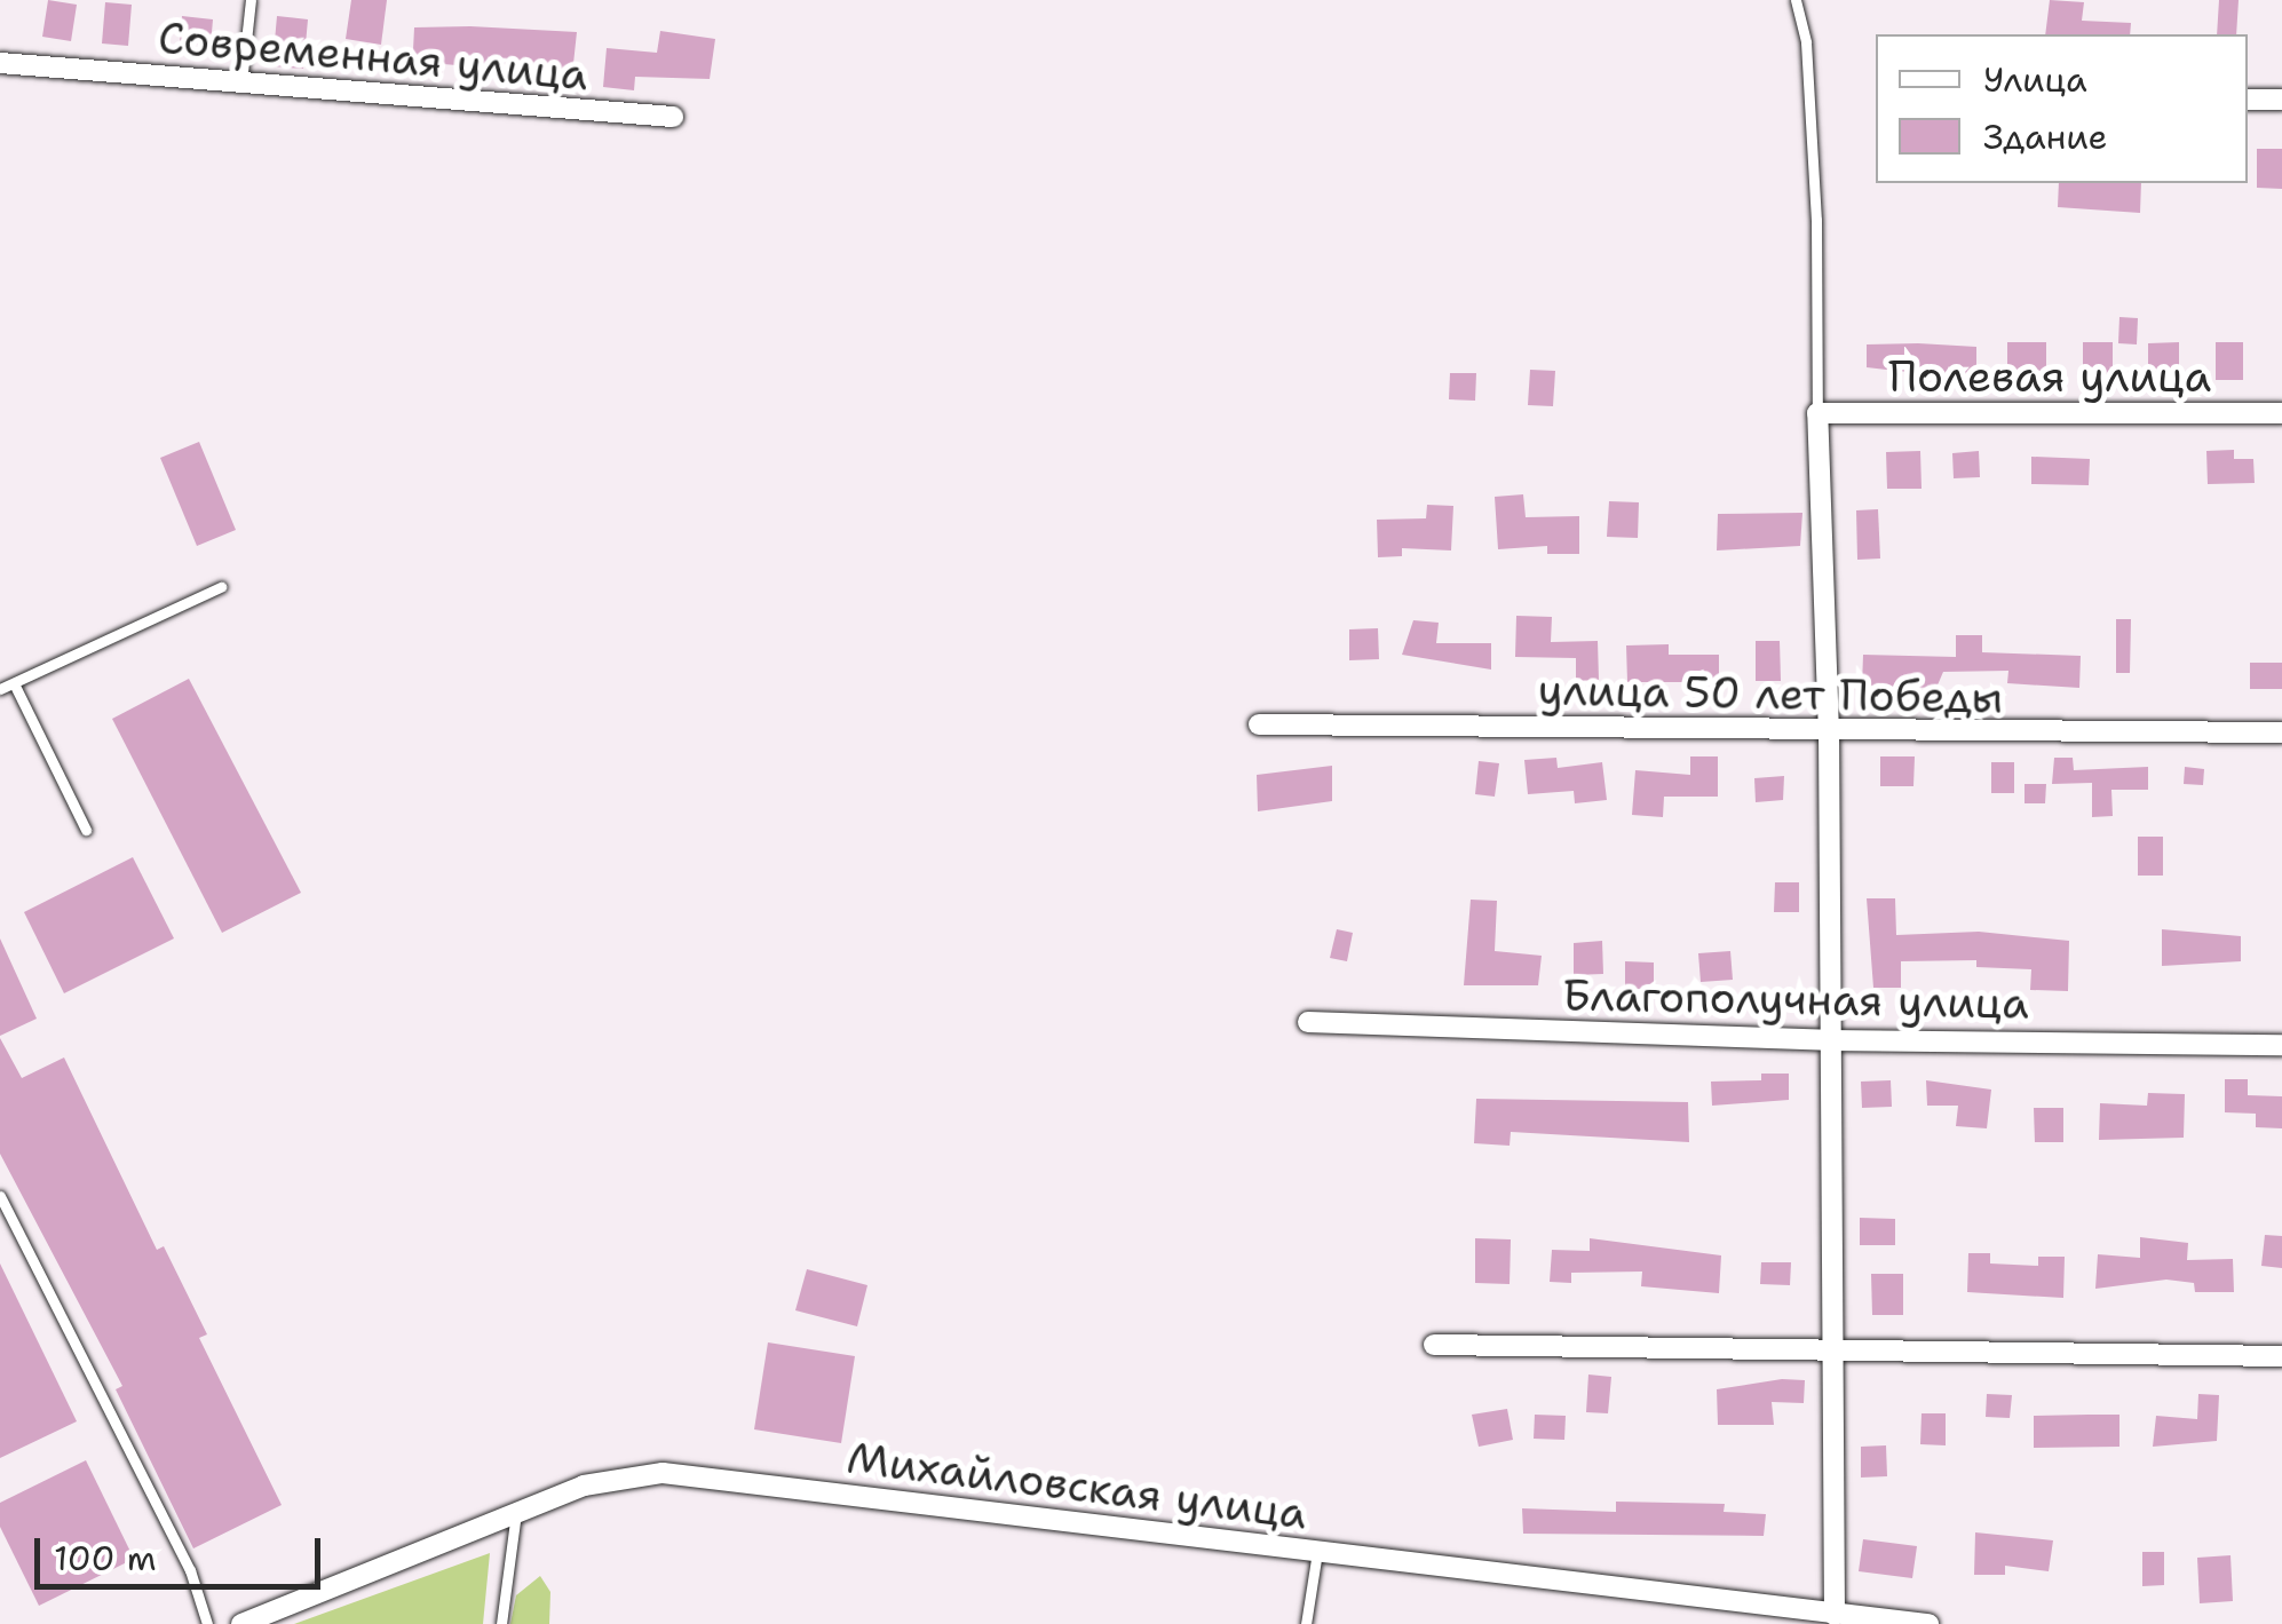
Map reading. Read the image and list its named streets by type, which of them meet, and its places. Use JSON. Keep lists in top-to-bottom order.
{
  "streets": {
    "street": [
      "Современная улица",
      "Полевая улица",
      "улица 50 лет Победы",
      "Благополучная улица",
      "Михайловская улица"
    ]
  },
  "legend": ["Улица", "Здание"],
  "scale_bar": "100 m"
}
